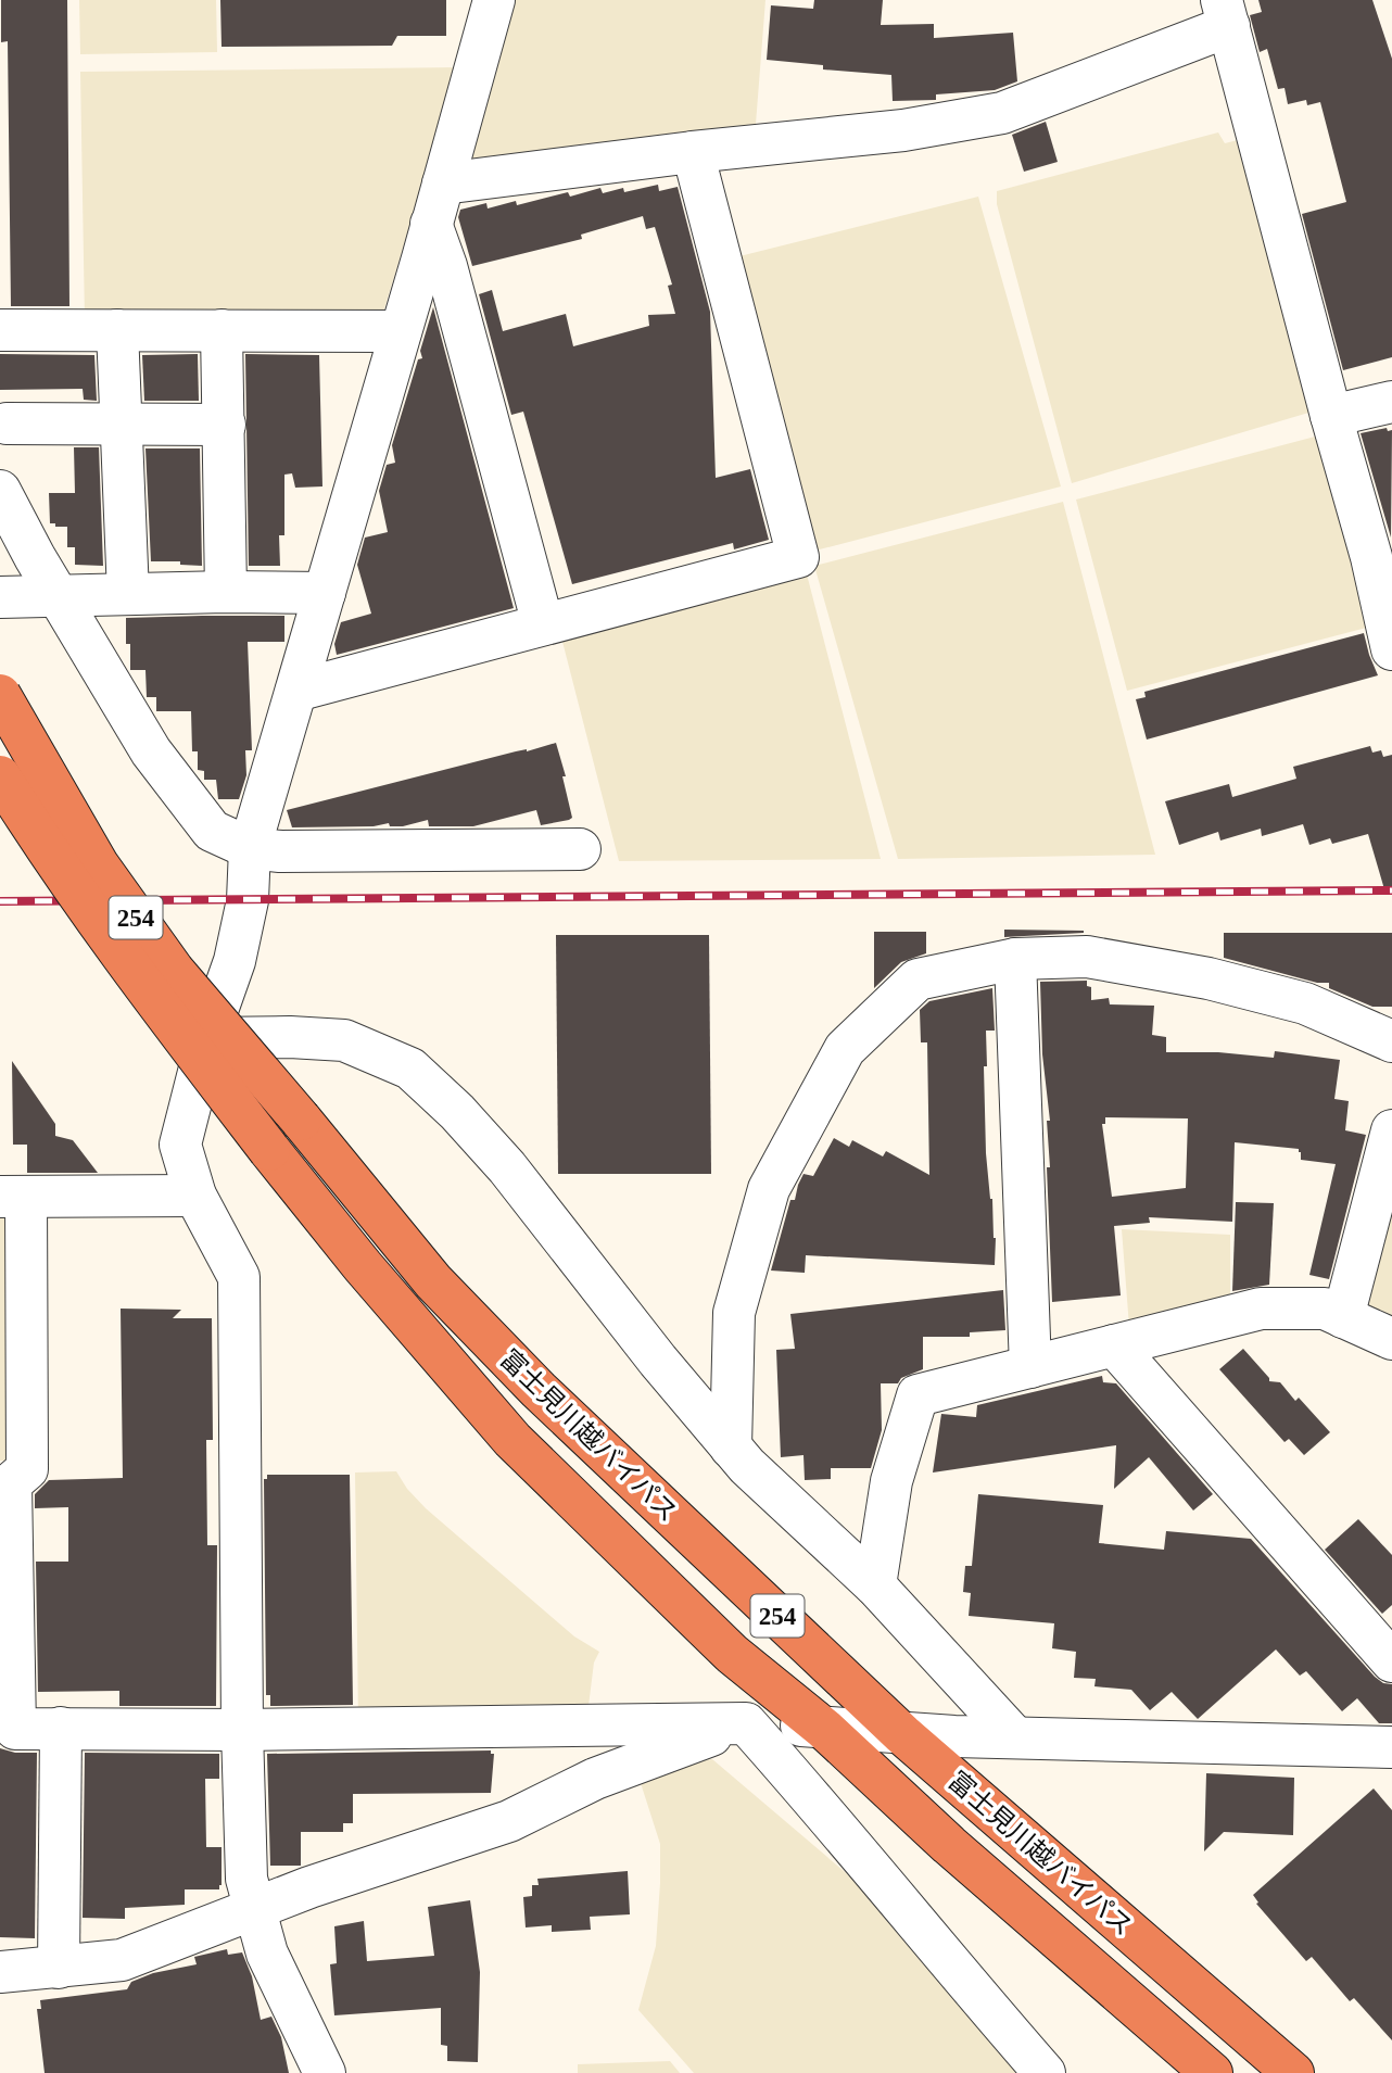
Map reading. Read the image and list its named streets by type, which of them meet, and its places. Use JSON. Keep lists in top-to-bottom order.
{
  "streets": {
    "highway": ["254", "富士見川越バイパス"]
  }
}
